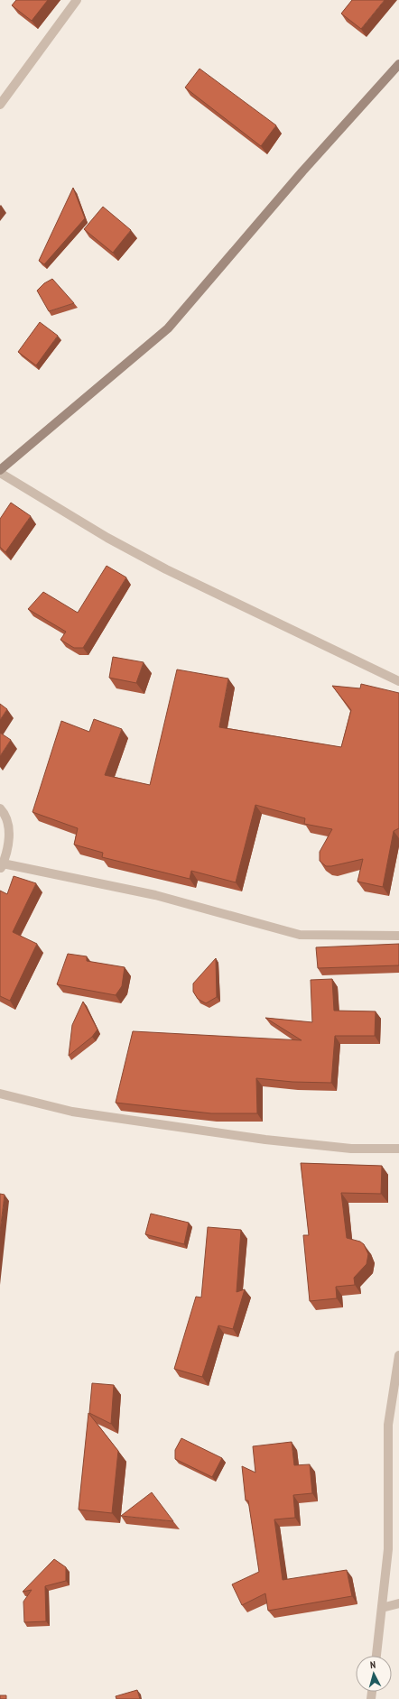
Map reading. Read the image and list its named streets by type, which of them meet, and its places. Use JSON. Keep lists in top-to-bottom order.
{
  "north": "top"
}
